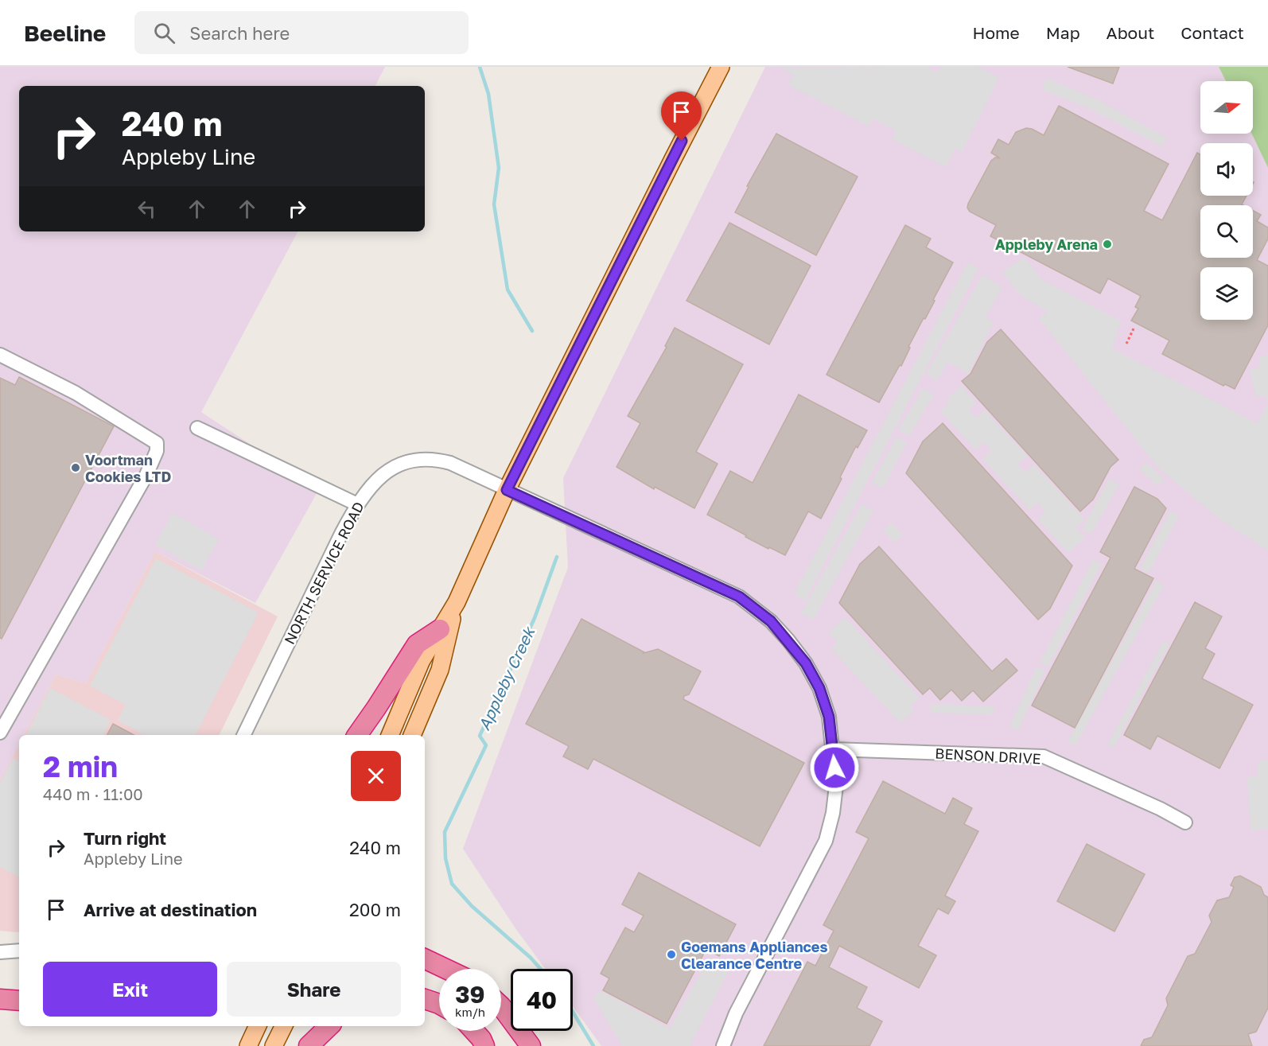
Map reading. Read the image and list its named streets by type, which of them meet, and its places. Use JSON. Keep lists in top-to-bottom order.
{
  "streets": {
    "street": ["NORTH SERVICE ROAD", "BENSON DRIVE"]
  },
  "crossings": [
    ["NORTH SERVICE ROAD", "BENSON DRIVE"]
  ],
  "water": ["Appleby Creek"],
  "places": ["Appleby Arena", "Voortman Cookies LTD", "Goemans Appliances Clearance Centre"],
  "north": "right",
  "page": {
    "header": "Beeline",
    "search": "Search here",
    "nav": [
      "Home",
      "Map",
      "About",
      "Contact"
    ],
    "turn": ["240 m", "Appleby Line"],
    "heading": ["2 min", "440 m · 11:00"],
    "list": [
      {
        "name": "Turn right",
        "note": "Appleby Line",
        "value": "240 m"
      },
      {
        "name": "Arrive at destination",
        "value": "200 m"
      }
    ],
    "buttons": ["Exit", "Share"],
    "speed": "39 km/h",
    "limit": "40"
  }
}
